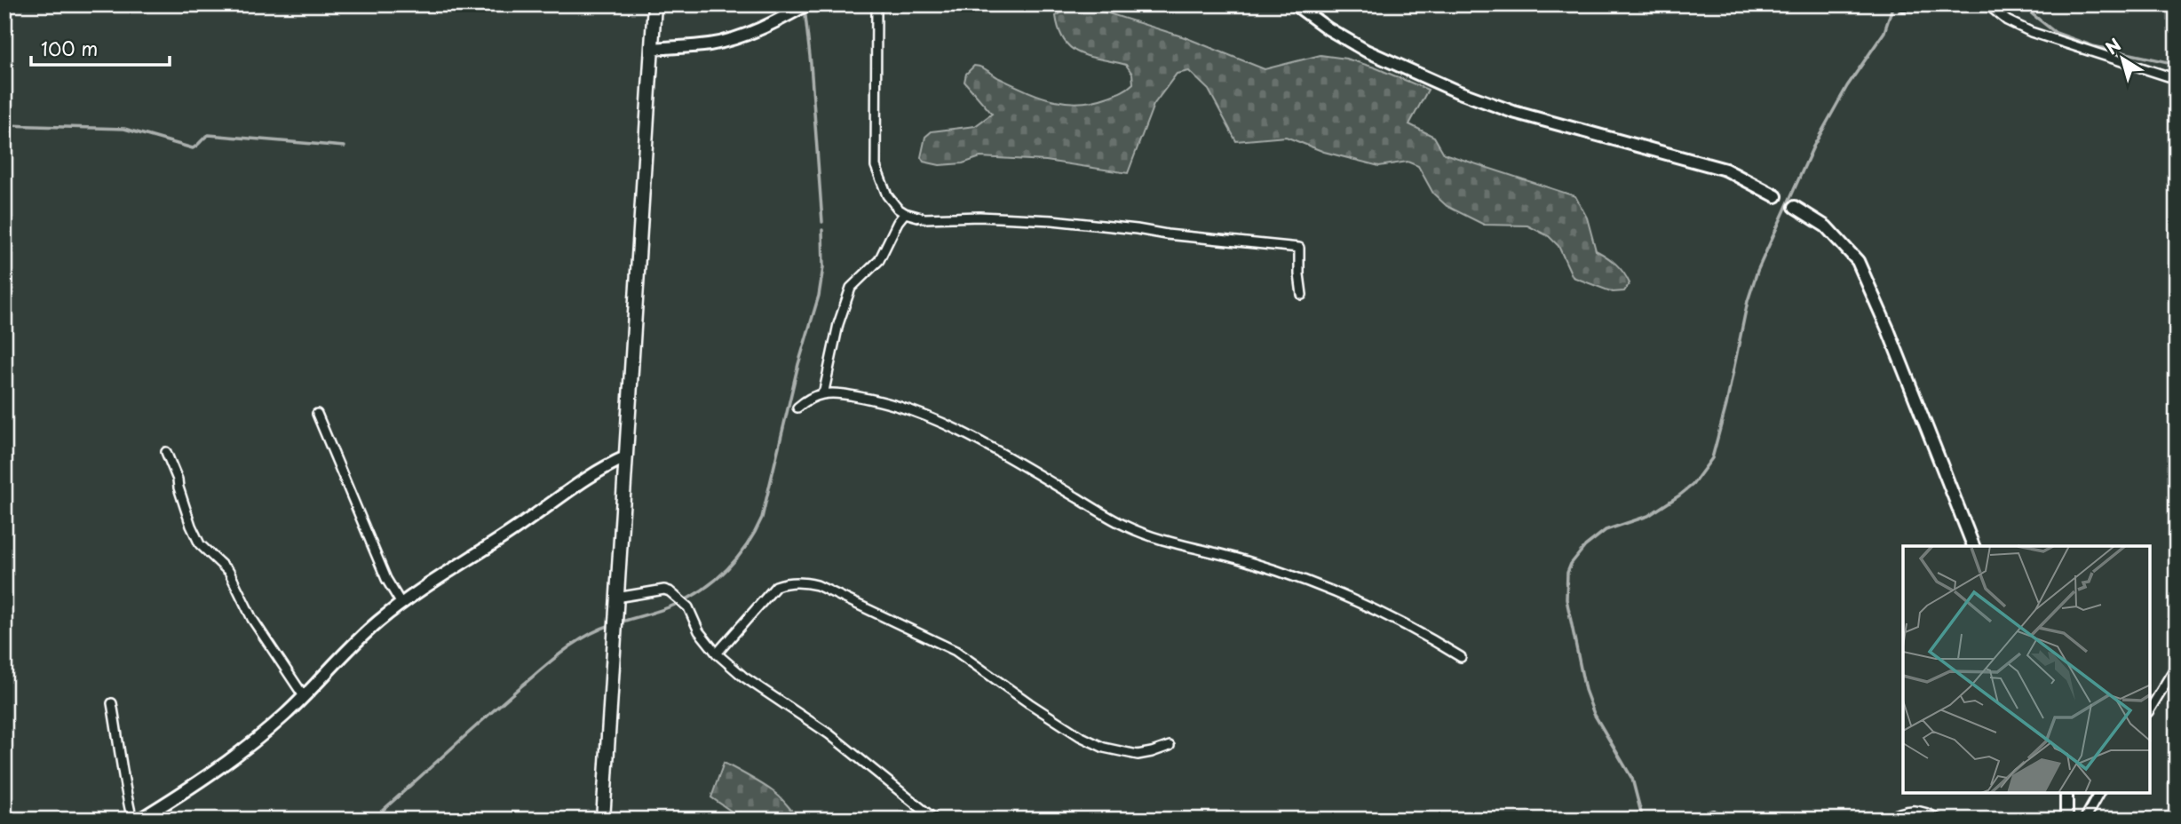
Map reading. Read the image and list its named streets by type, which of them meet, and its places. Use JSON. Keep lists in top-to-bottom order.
{
  "scale_bar": "100 m",
  "north": "top left"
}
